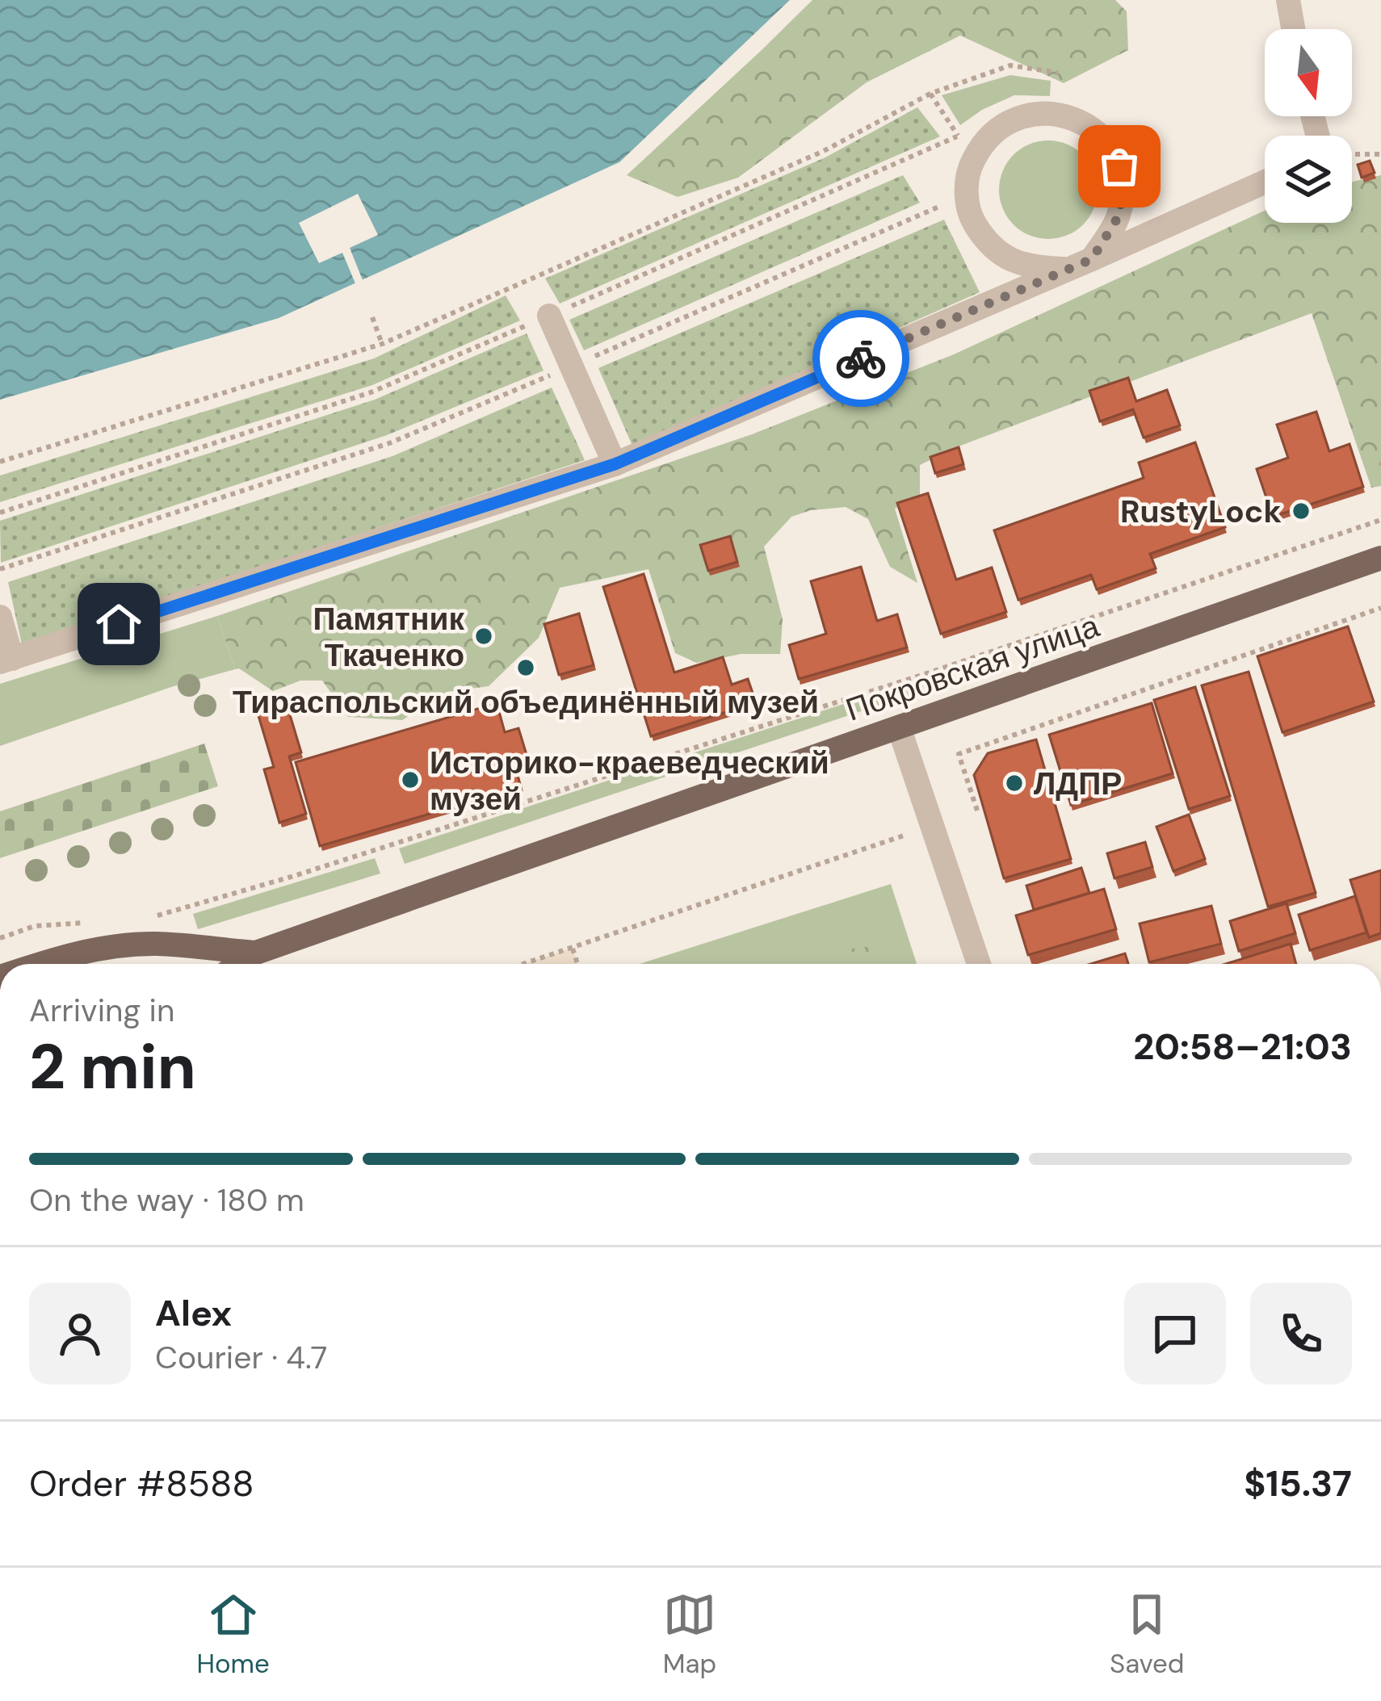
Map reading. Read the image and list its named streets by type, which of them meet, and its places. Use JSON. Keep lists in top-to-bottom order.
{
  "streets": {
    "main road": ["Покровская улица"]
  },
  "places": [
    "RustyLock",
    "Памятник Ткаченко",
    "Тираспольский объединённый музей",
    "Историко-краеведческий музей",
    "ЛДПР"
  ],
  "north": "bottom",
  "page": {
    "heading": ["2 min", "Arriving in", "20:58–21:03"],
    "panel": [
      "Alex",
      "Courier · 4.7",
      "Order #8588",
      "$15.37"
    ],
    "bar": "On the way · 180 m",
    "tabs": ["Home", "Map", "Saved"]
  }
}
